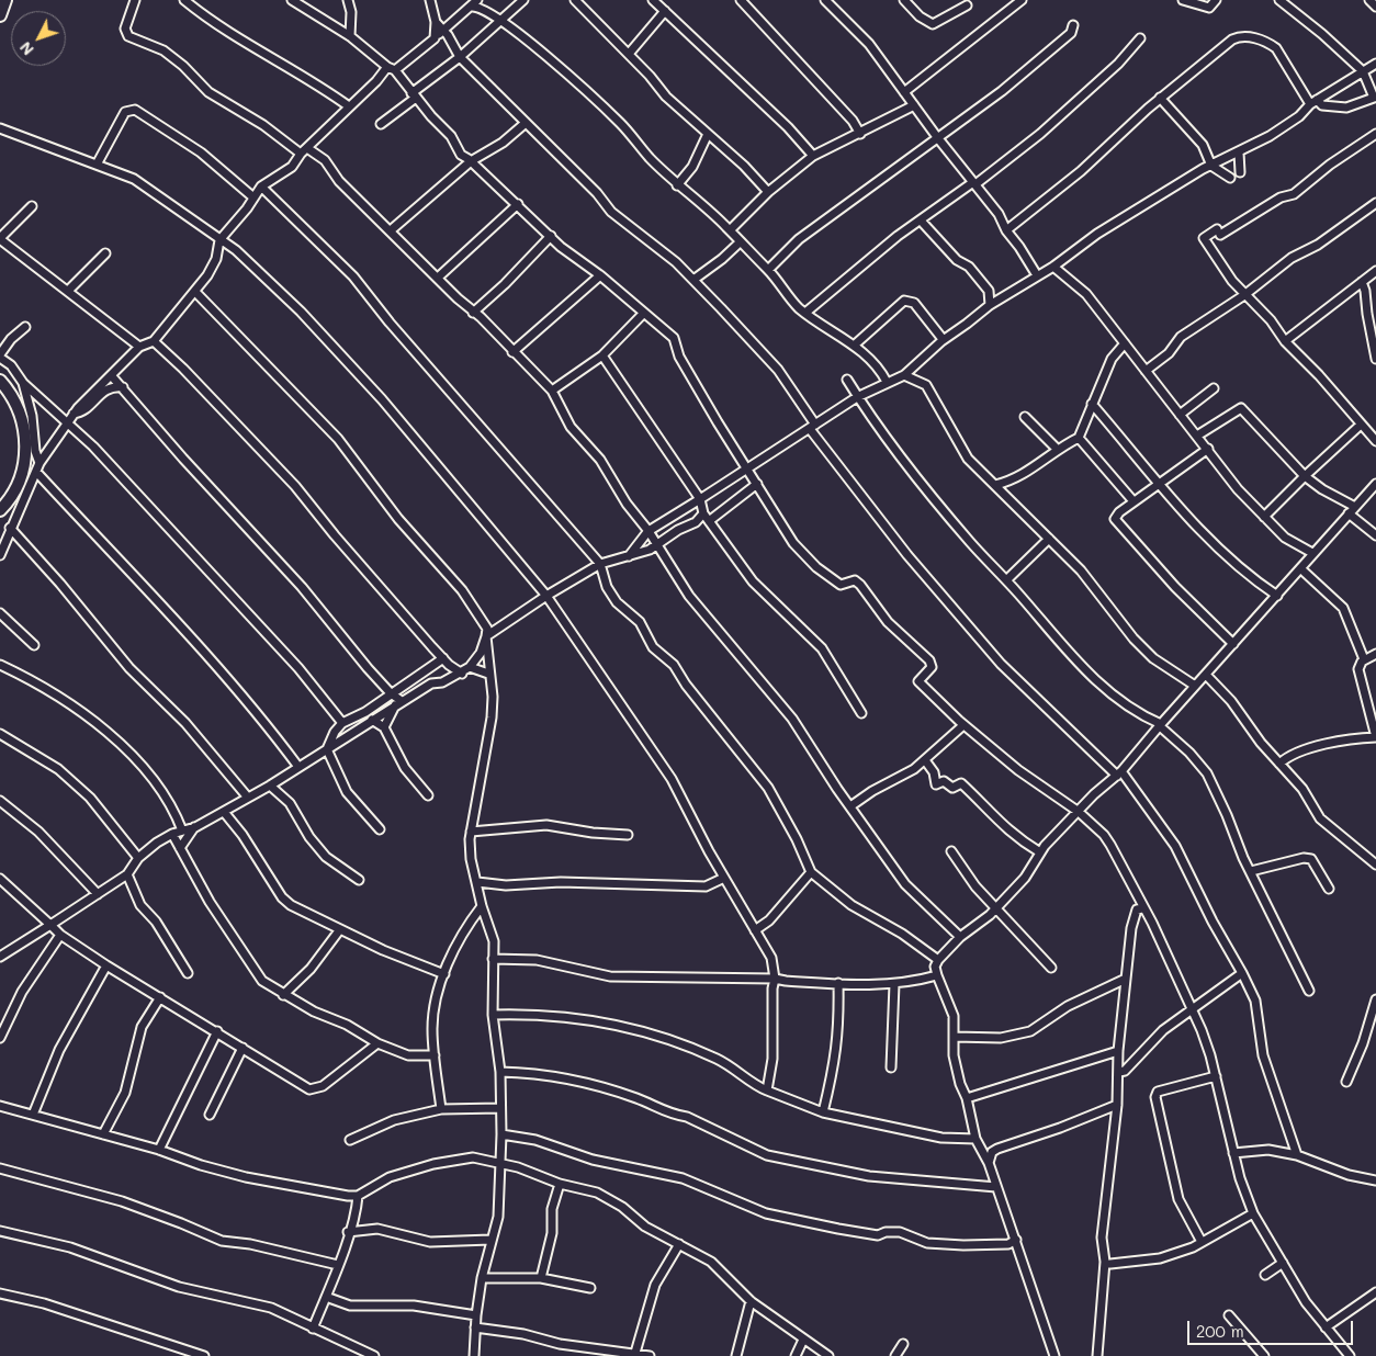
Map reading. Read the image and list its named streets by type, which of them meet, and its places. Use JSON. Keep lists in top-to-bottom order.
{
  "scale_bar": "200 m",
  "north": "bottom left"
}
